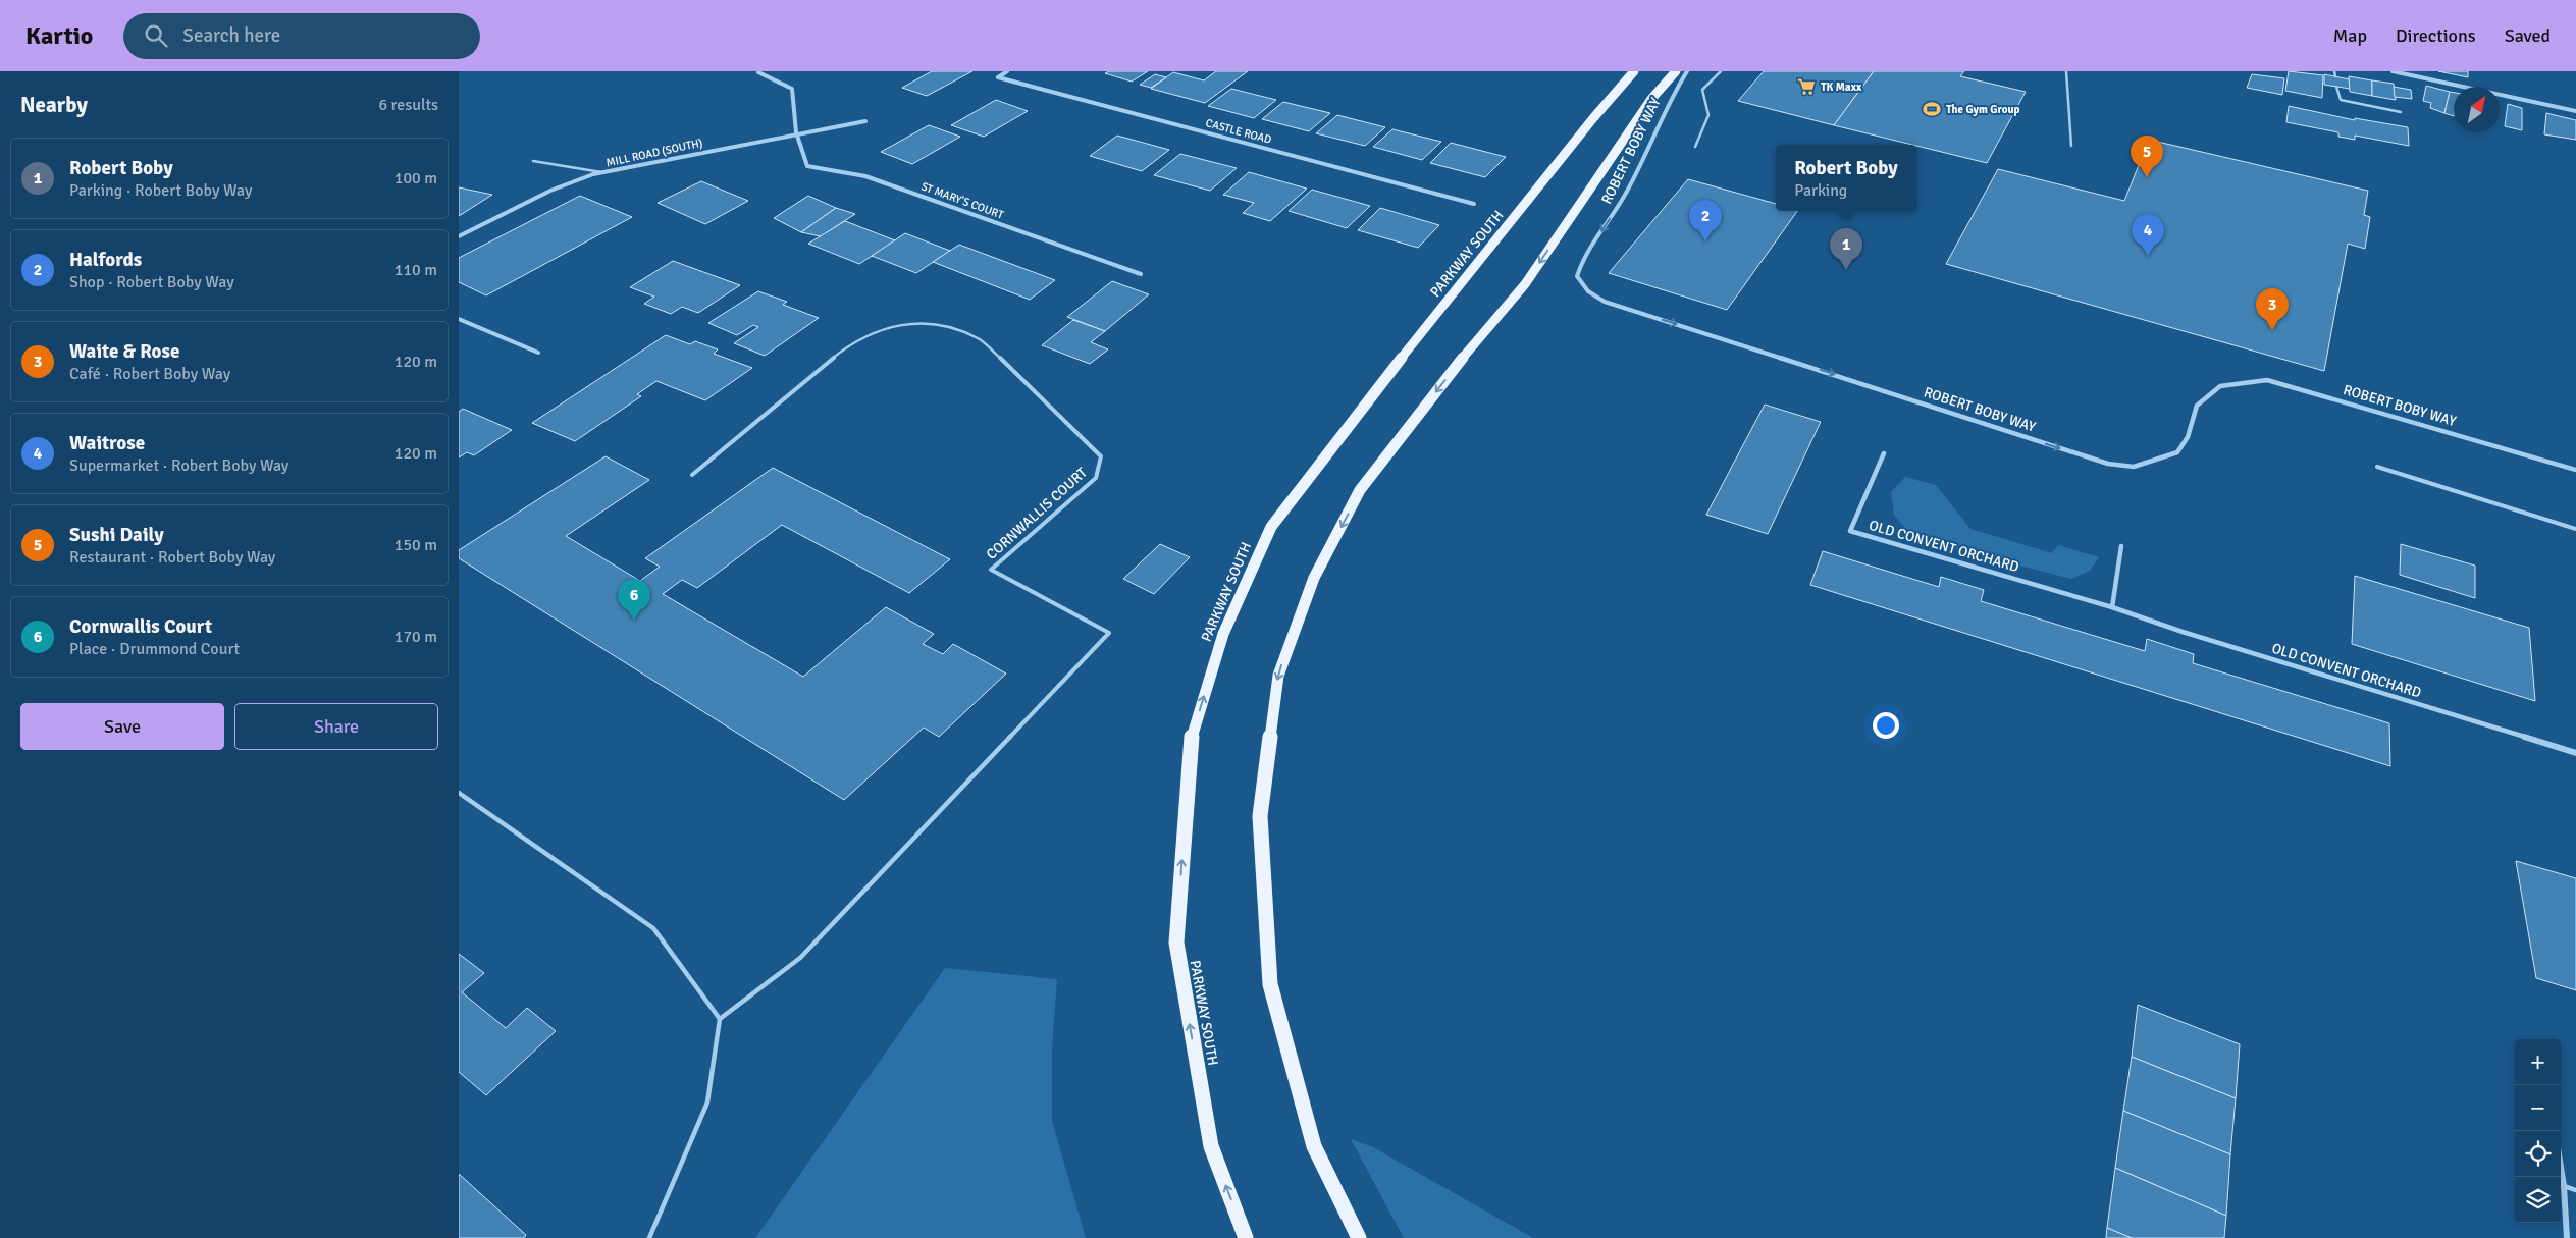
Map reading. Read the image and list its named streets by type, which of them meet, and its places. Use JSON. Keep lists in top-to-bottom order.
{
  "streets": {
    "main road": ["PARKWAY SOUTH"],
    "street": [
      "CASTLE ROAD",
      "ROBERT BOBY WAY",
      "MILL ROAD (SOUTH)",
      "ST MARY'S COURT",
      "OLD CONVENT ORCHARD"
    ],
    "lane": ["CORNWALLIS COURT"]
  },
  "crossings": [
    ["MILL ROAD (SOUTH)", "ST MARY'S COURT"]
  ],
  "places": {
    "supermarket": ["TK Maxx"],
    "sports": ["The Gym Group"]
  },
  "north": "top right",
  "page": {
    "header": "Kartio",
    "search": "Search here",
    "nav": ["Map", "Directions", "Saved"],
    "heading": ["Nearby", "6 results"],
    "pins": [
      "5",
      "2",
      "4",
      "1",
      "3",
      "6"
    ],
    "list": [
      {
        "mark": "1",
        "name": "Robert Boby",
        "note": "Parking · Robert Boby Way",
        "value": "100 m"
      },
      {
        "mark": "2",
        "name": "Halfords",
        "note": "Shop · Robert Boby Way",
        "value": "110 m"
      },
      {
        "mark": "3",
        "name": "Waite & Rose",
        "note": "Café · Robert Boby Way",
        "value": "120 m"
      },
      {
        "mark": "4",
        "name": "Waitrose",
        "note": "Supermarket · Robert Boby Way",
        "value": "120 m"
      },
      {
        "mark": "5",
        "name": "Sushi Daily",
        "note": "Restaurant · Robert Boby Way",
        "value": "150 m"
      },
      {
        "mark": "6",
        "name": "Cornwallis Court",
        "note": "Place · Drummond Court",
        "value": "170 m"
      }
    ],
    "popup": ["Robert Boby", "Parking"],
    "buttons": ["Save", "Share"],
    "map_buttons": ["+", "−"]
  }
}
